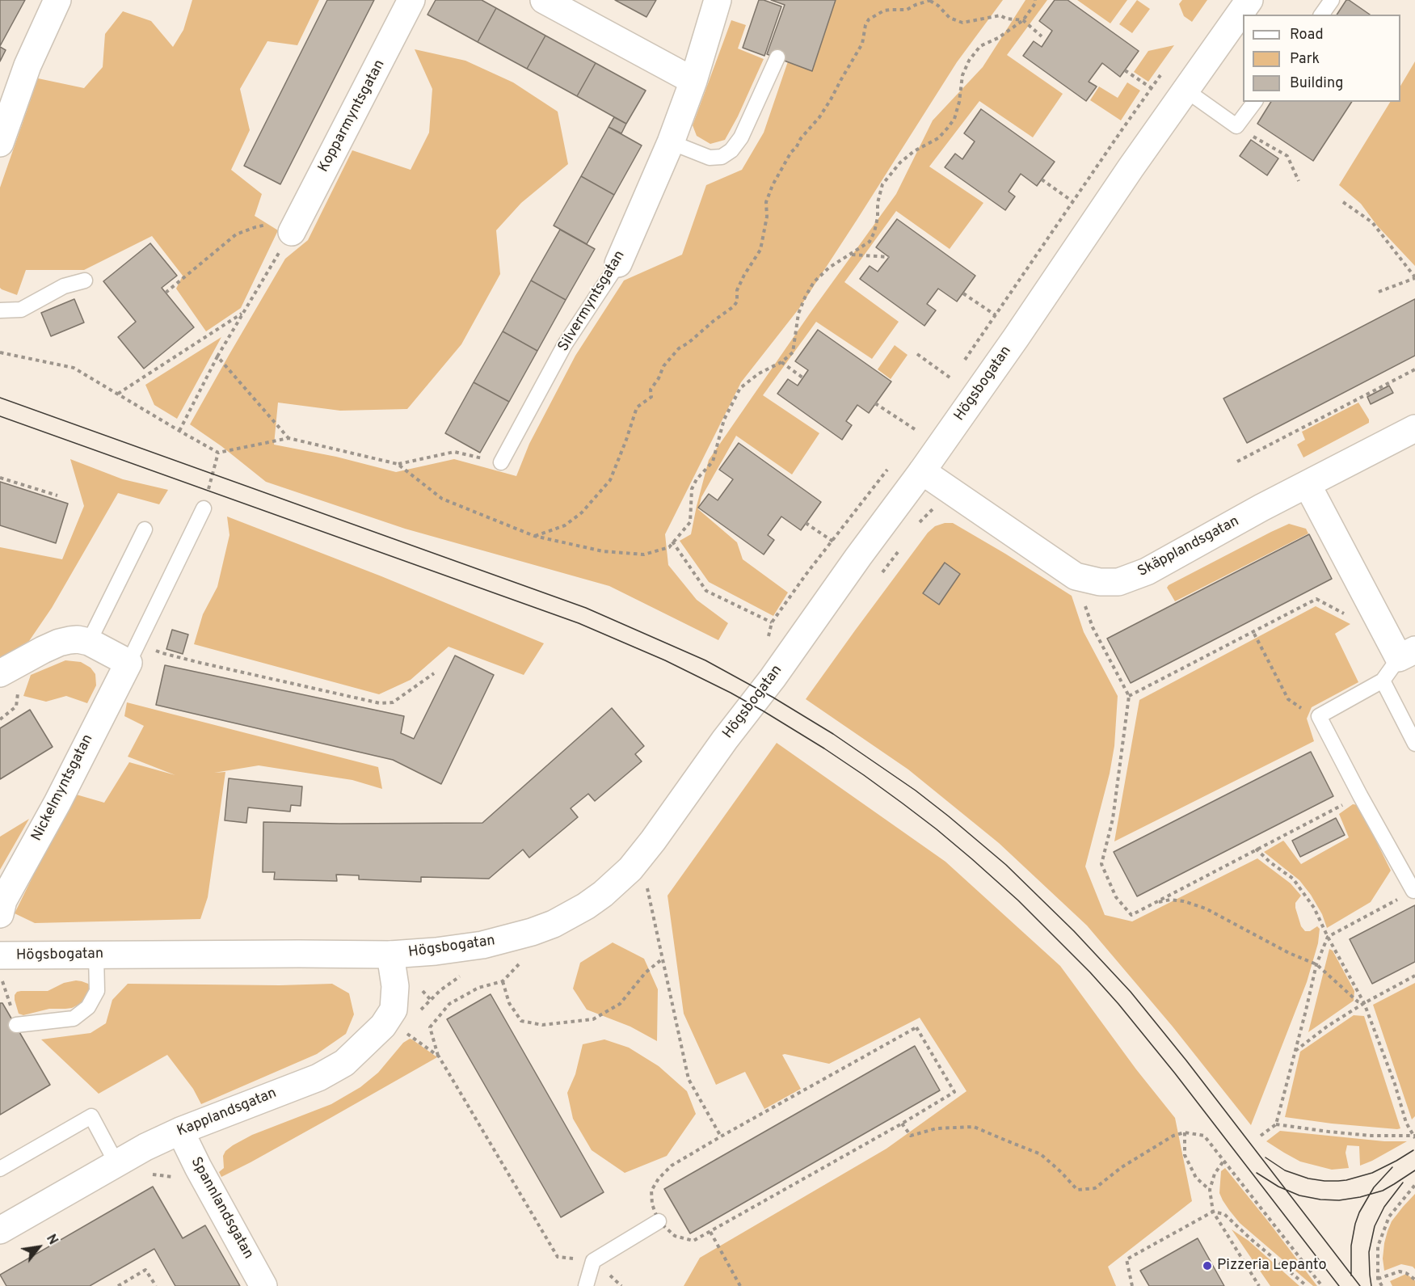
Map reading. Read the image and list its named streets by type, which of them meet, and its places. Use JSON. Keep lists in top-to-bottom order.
{
  "streets": {
    "street": [
      "Kopparmyntsgatan",
      "Silvermyntsgatan",
      "Högsbogatan",
      "Skäpplandsgatan",
      "Nickelmyntsgatan",
      "Kapplandsgatan",
      "Spannlandsgatan"
    ]
  },
  "crossings": [
    ["Högsbogatan", "Skäpplandsgatan"],
    ["Högsbogatan", "Kapplandsgatan"],
    ["Kapplandsgatan", "Spannlandsgatan"]
  ],
  "places": ["Pizzeria Lepanto"],
  "legend": ["Road", "Park", "Building"],
  "north": "top right"
}
